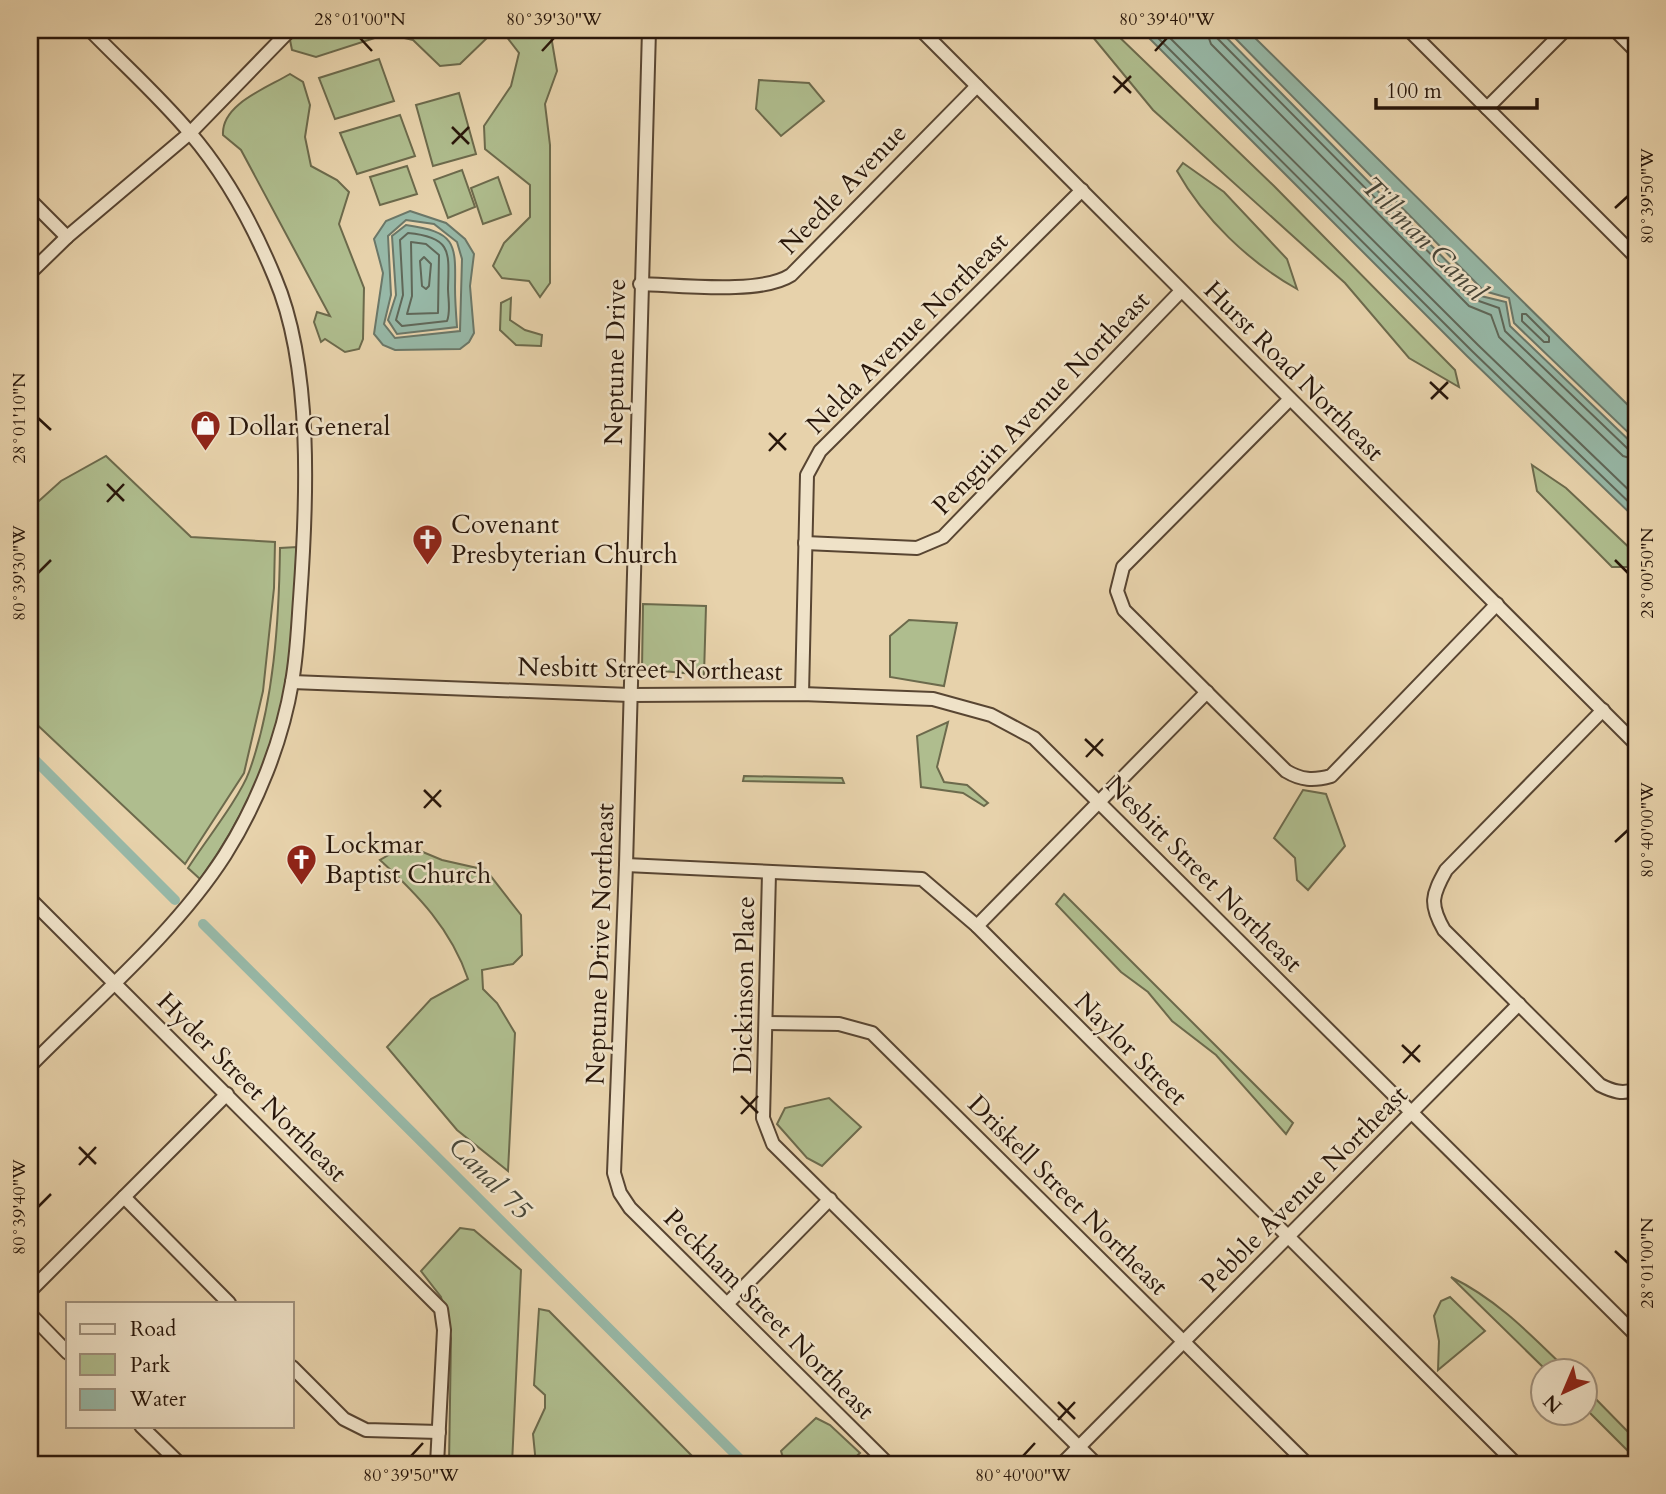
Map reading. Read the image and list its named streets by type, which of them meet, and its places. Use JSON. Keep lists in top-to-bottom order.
{
  "streets": {
    "street": [
      "Needle Avenue",
      "Nelda Avenue Northeast",
      "Neptune Drive",
      "Hurst Road Northeast",
      "Penguin Avenue Northeast",
      "Nesbitt Street Northeast",
      "Neptune Drive Northeast",
      "Dickinson Place",
      "Naylor Street",
      "Hyder Street Northeast",
      "Pebble Avenue Northeast",
      "Driskell Street Northeast",
      "Peckham Street Northeast"
    ]
  },
  "crossings": [
    ["Needle Avenue", "Neptune Drive"],
    ["Needle Avenue", "Hurst Road Northeast"],
    ["Nelda Avenue Northeast", "Hurst Road Northeast"],
    ["Nelda Avenue Northeast", "Penguin Avenue Northeast"],
    ["Nelda Avenue Northeast", "Nesbitt Street Northeast"],
    ["Neptune Drive", "Nesbitt Street Northeast"],
    ["Neptune Drive", "Neptune Drive Northeast"],
    ["Hurst Road Northeast", "Penguin Avenue Northeast"],
    ["Nesbitt Street Northeast", "Neptune Drive Northeast"],
    ["Nesbitt Street Northeast", "Pebble Avenue Northeast"],
    ["Neptune Drive Northeast", "Naylor Street"],
    ["Neptune Drive Northeast", "Peckham Street Northeast"],
    ["Dickinson Place", "Naylor Street"],
    ["Dickinson Place", "Pebble Avenue Northeast"],
    ["Dickinson Place", "Driskell Street Northeast"],
    ["Naylor Street", "Pebble Avenue Northeast"],
    ["Pebble Avenue Northeast", "Driskell Street Northeast"]
  ],
  "water": ["Tillman Canal", "Canal 75"],
  "places": {
    "shop": ["Dollar General"],
    "church": ["Covenant Presbyterian Church", "Lockmar Baptist Church"]
  },
  "legend": ["Road", "Park", "Water"],
  "scale_bar": "100 m",
  "north": "bottom left",
  "coordinates": [
    "28°01'00\"N",
    "80°39'30\"W",
    "80°39'40\"W",
    "80°39'50\"W",
    "28°01'10\"N",
    "28°00'50\"N",
    "80°40'00\"W"
  ]
}
